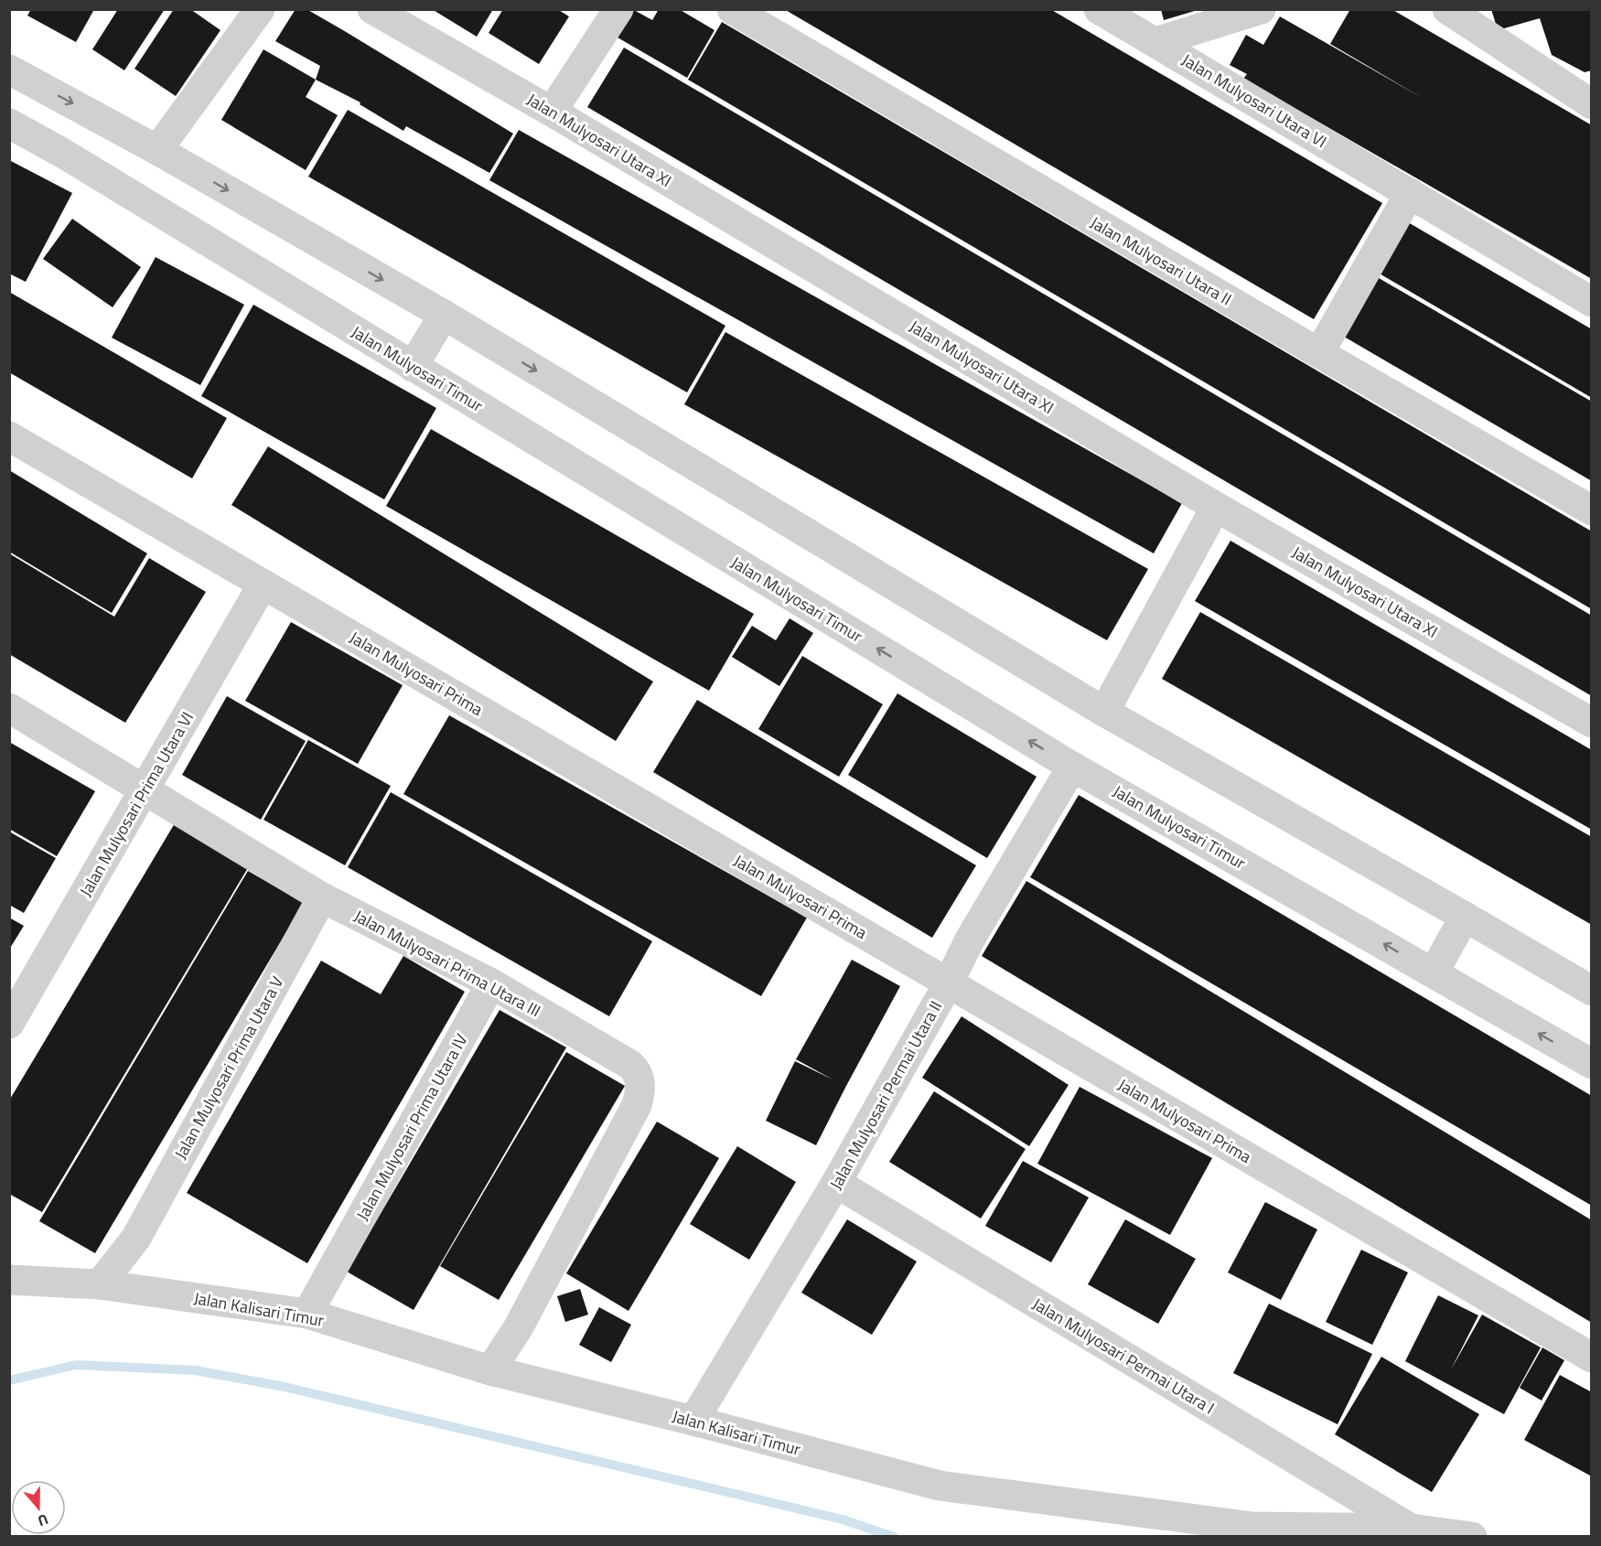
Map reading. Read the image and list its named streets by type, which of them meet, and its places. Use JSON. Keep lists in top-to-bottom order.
{
  "streets": {
    "street": [
      "Jalan Mulyosari Utara VI",
      "Jalan Mulyosari Utara XI",
      "Jalan Mulyosari Utara II",
      "Jalan Mulyosari Timur",
      "Jalan Mulyosari Prima",
      "Jalan Mulyosari Prima Utara VI",
      "Jalan Mulyosari Prima Utara III",
      "Jalan Mulyosari Prima Utara V",
      "Jalan Mulyosari Permai Utara II",
      "Jalan Mulyosari Prima Utara IV",
      "Jalan Kalisari Timur",
      "Jalan Mulyosari Permai Utara I"
    ]
  },
  "crossings": [
    ["Jalan Mulyosari Timur", "Jalan Mulyosari Permai Utara II"],
    ["Jalan Mulyosari Prima", "Jalan Mulyosari Prima Utara VI"],
    ["Jalan Mulyosari Prima", "Jalan Mulyosari Permai Utara II"],
    ["Jalan Mulyosari Prima Utara VI", "Jalan Mulyosari Prima Utara III"],
    ["Jalan Mulyosari Prima Utara III", "Jalan Mulyosari Prima Utara V"],
    ["Jalan Mulyosari Prima Utara III", "Jalan Mulyosari Prima Utara IV"],
    ["Jalan Mulyosari Prima Utara III", "Jalan Kalisari Timur"],
    ["Jalan Mulyosari Prima Utara V", "Jalan Kalisari Timur"],
    ["Jalan Mulyosari Permai Utara II", "Jalan Kalisari Timur"],
    ["Jalan Mulyosari Permai Utara II", "Jalan Mulyosari Permai Utara I"],
    ["Jalan Mulyosari Prima Utara IV", "Jalan Kalisari Timur"],
    ["Jalan Kalisari Timur", "Jalan Mulyosari Permai Utara I"]
  ],
  "north": "bottom"
}
